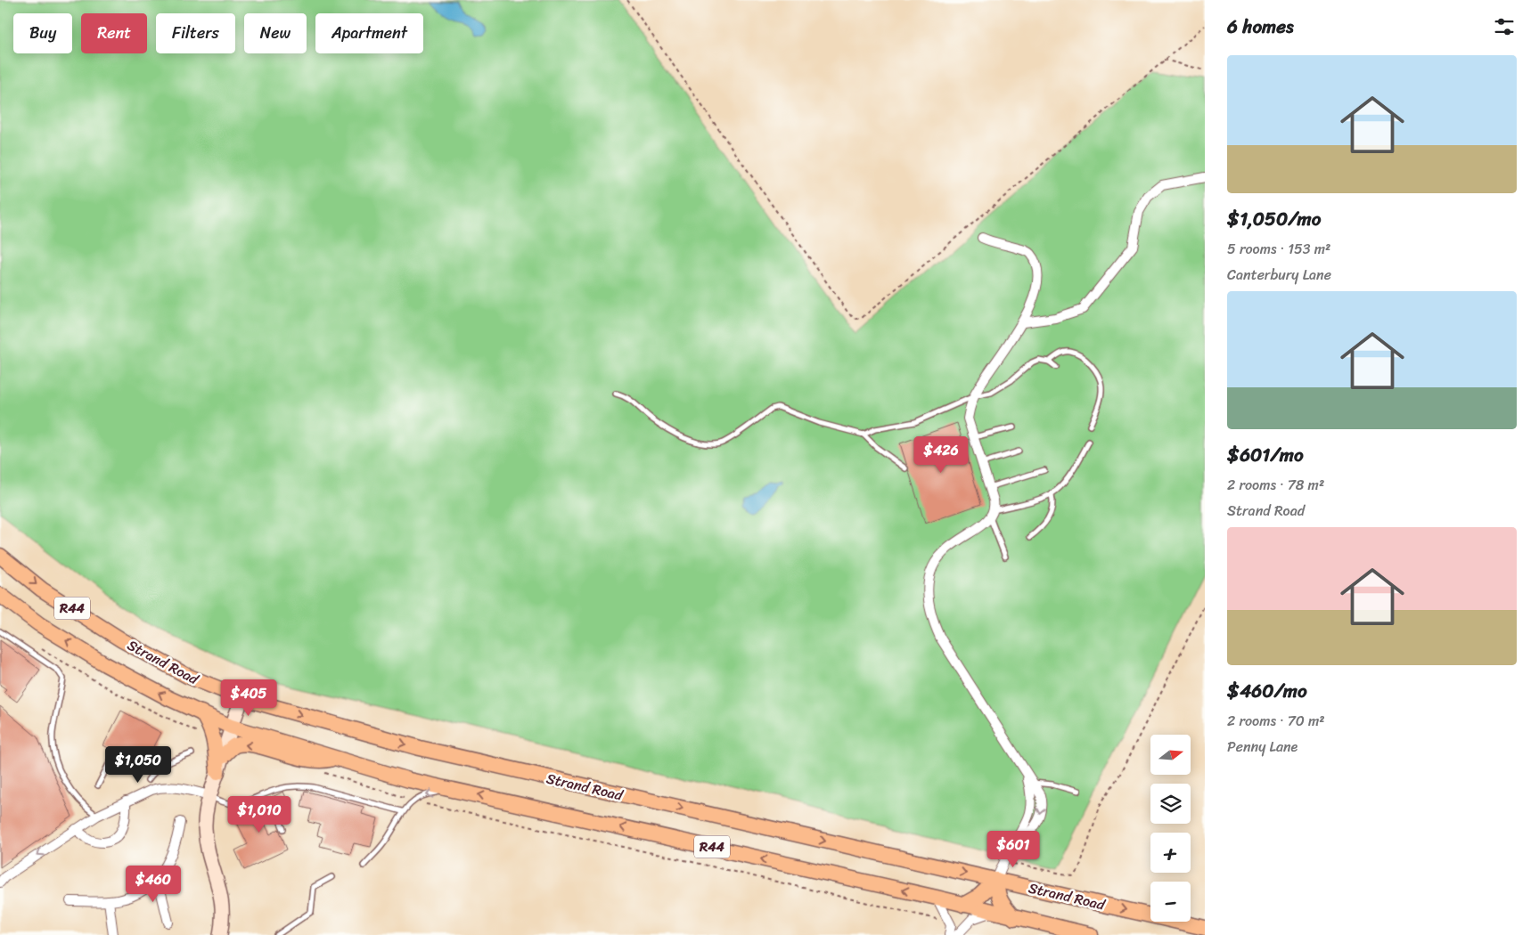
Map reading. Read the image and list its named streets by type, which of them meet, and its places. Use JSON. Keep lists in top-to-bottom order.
{
  "streets": {
    "main road": ["R44", "Strand Road"]
  },
  "north": "right",
  "page": {
    "heading": "6 homes",
    "chip": [
      "Buy",
      "Rent",
      "Filters",
      "New",
      "Apartment"
    ],
    "list": [
      {
        "name": "$1,050/mo",
        "note": "5 rooms · 153 m² · Canterbury Lane"
      },
      {
        "name": "$601/mo",
        "note": "2 rooms · 78 m² · Strand Road"
      },
      {
        "name": "$460/mo",
        "note": "2 rooms · 70 m² · Penny Lane"
      }
    ],
    "price": [
      "$426",
      "$405",
      "$1,050",
      "$1,010",
      "$601",
      "$460"
    ],
    "map_buttons": ["+", "−"]
  }
}
